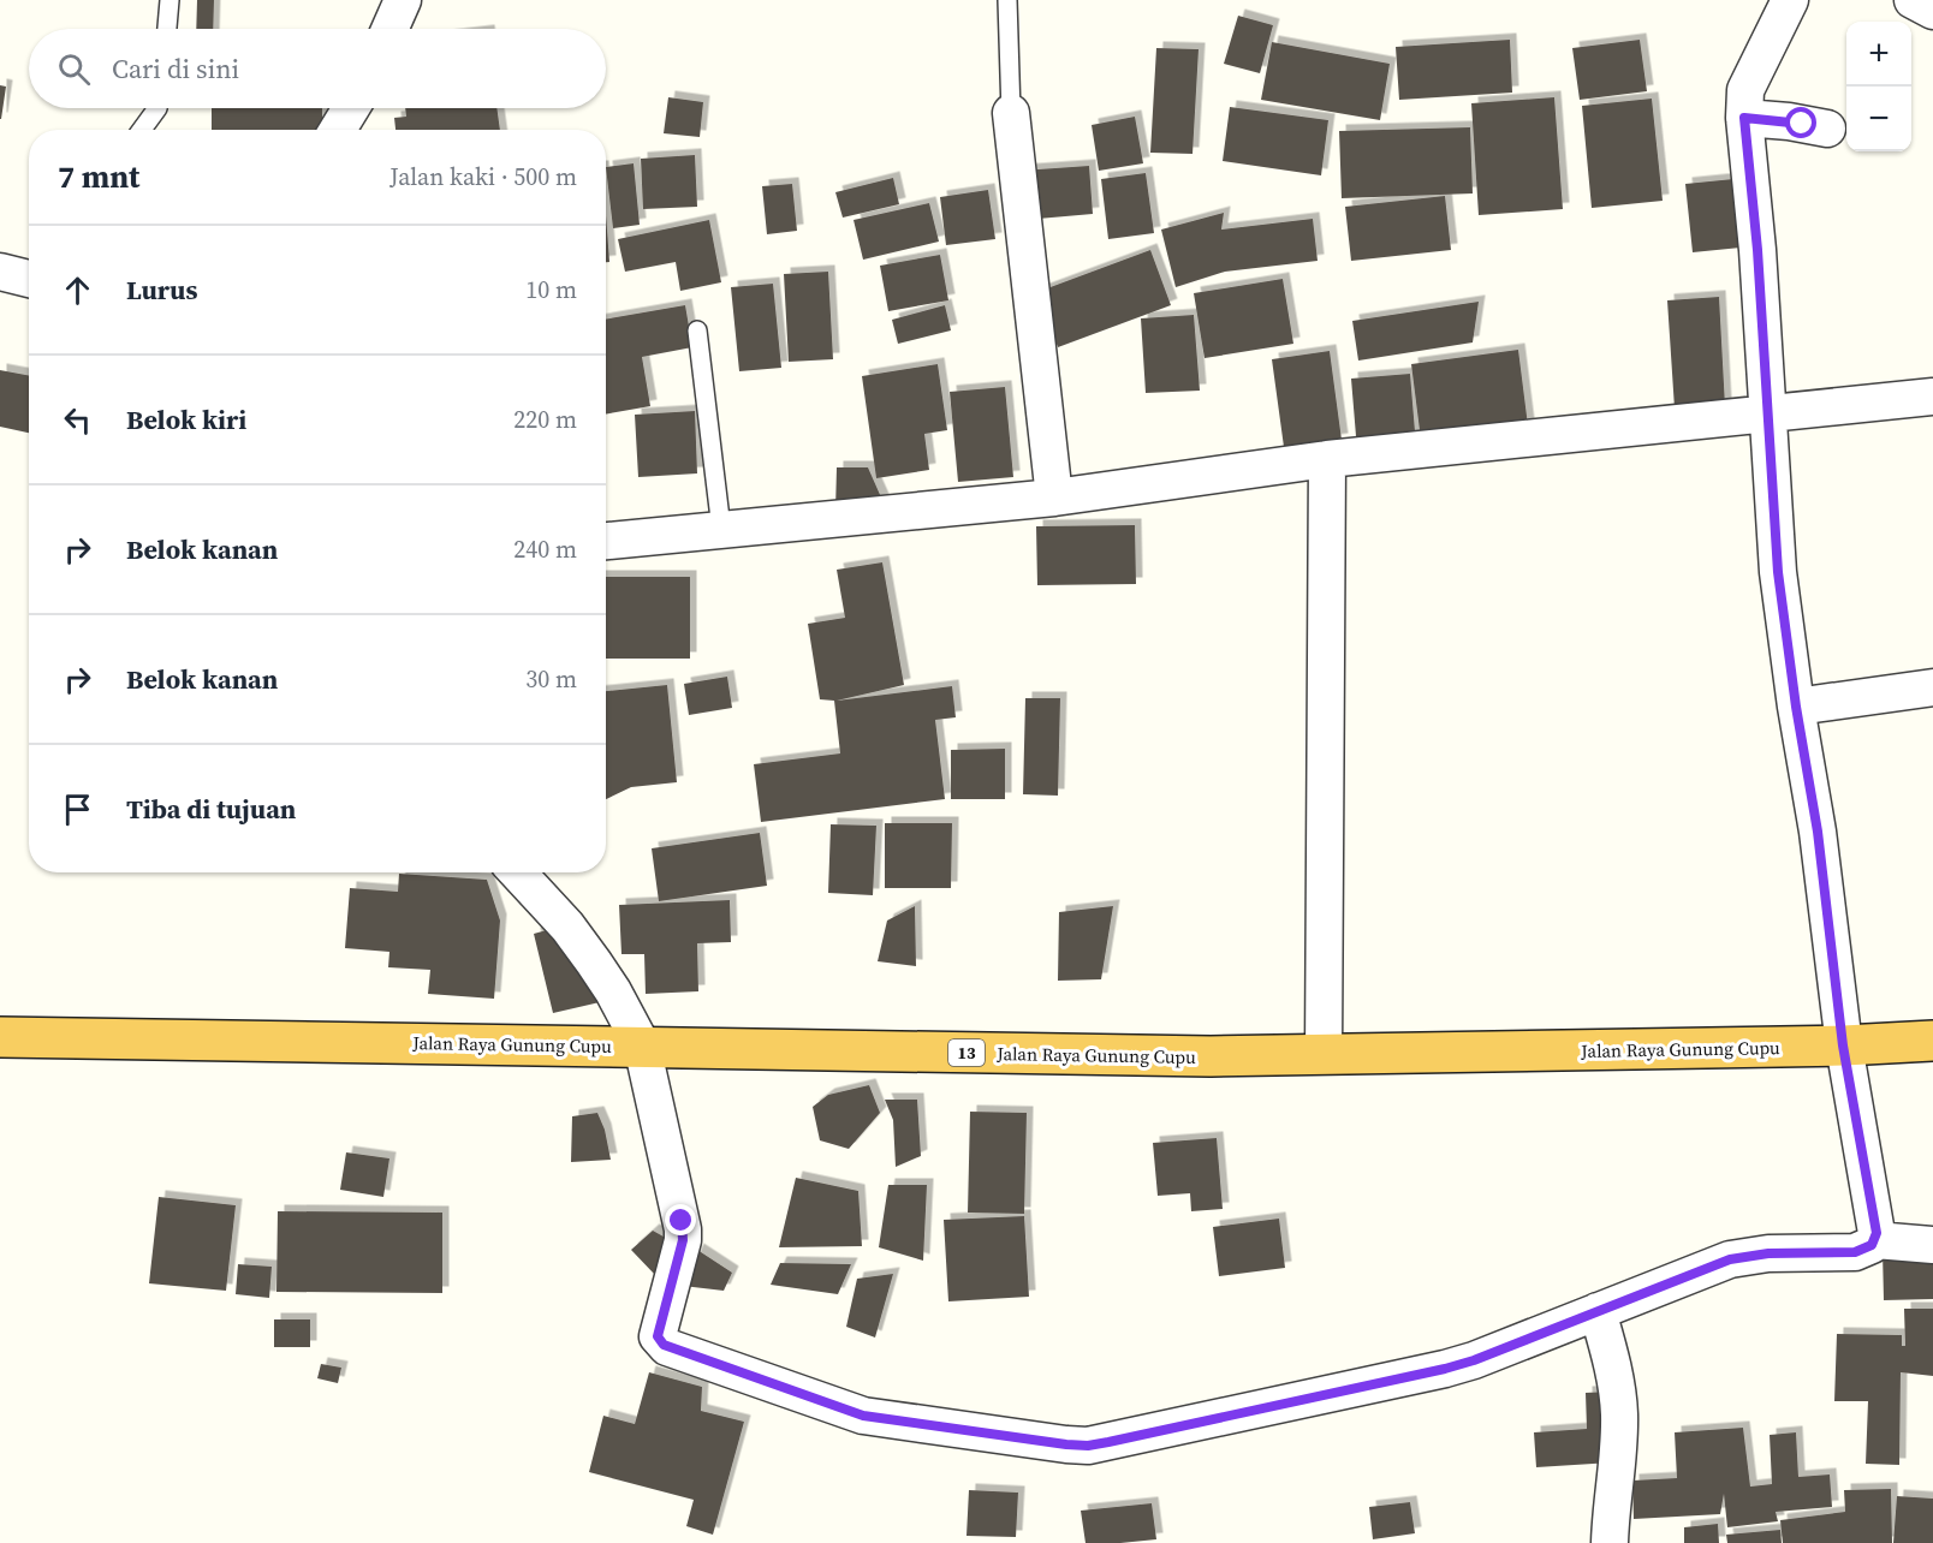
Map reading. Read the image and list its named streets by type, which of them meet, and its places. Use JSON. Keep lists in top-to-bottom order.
{
  "streets": {
    "highway": ["Jalan Raya Gunung Cupu", "13"]
  },
  "page": {
    "map_buttons": ["+", "−"],
    "search": "Cari di sini",
    "heading": ["7 mnt", "Jalan kaki · 500 m"],
    "list": [
      ["Lurus", "10 m"],
      ["Belok kiri", "220 m"],
      ["Belok kanan", "240 m"],
      ["Belok kanan", "30 m"],
      "Tiba di tujuan"
    ]
  }
}
